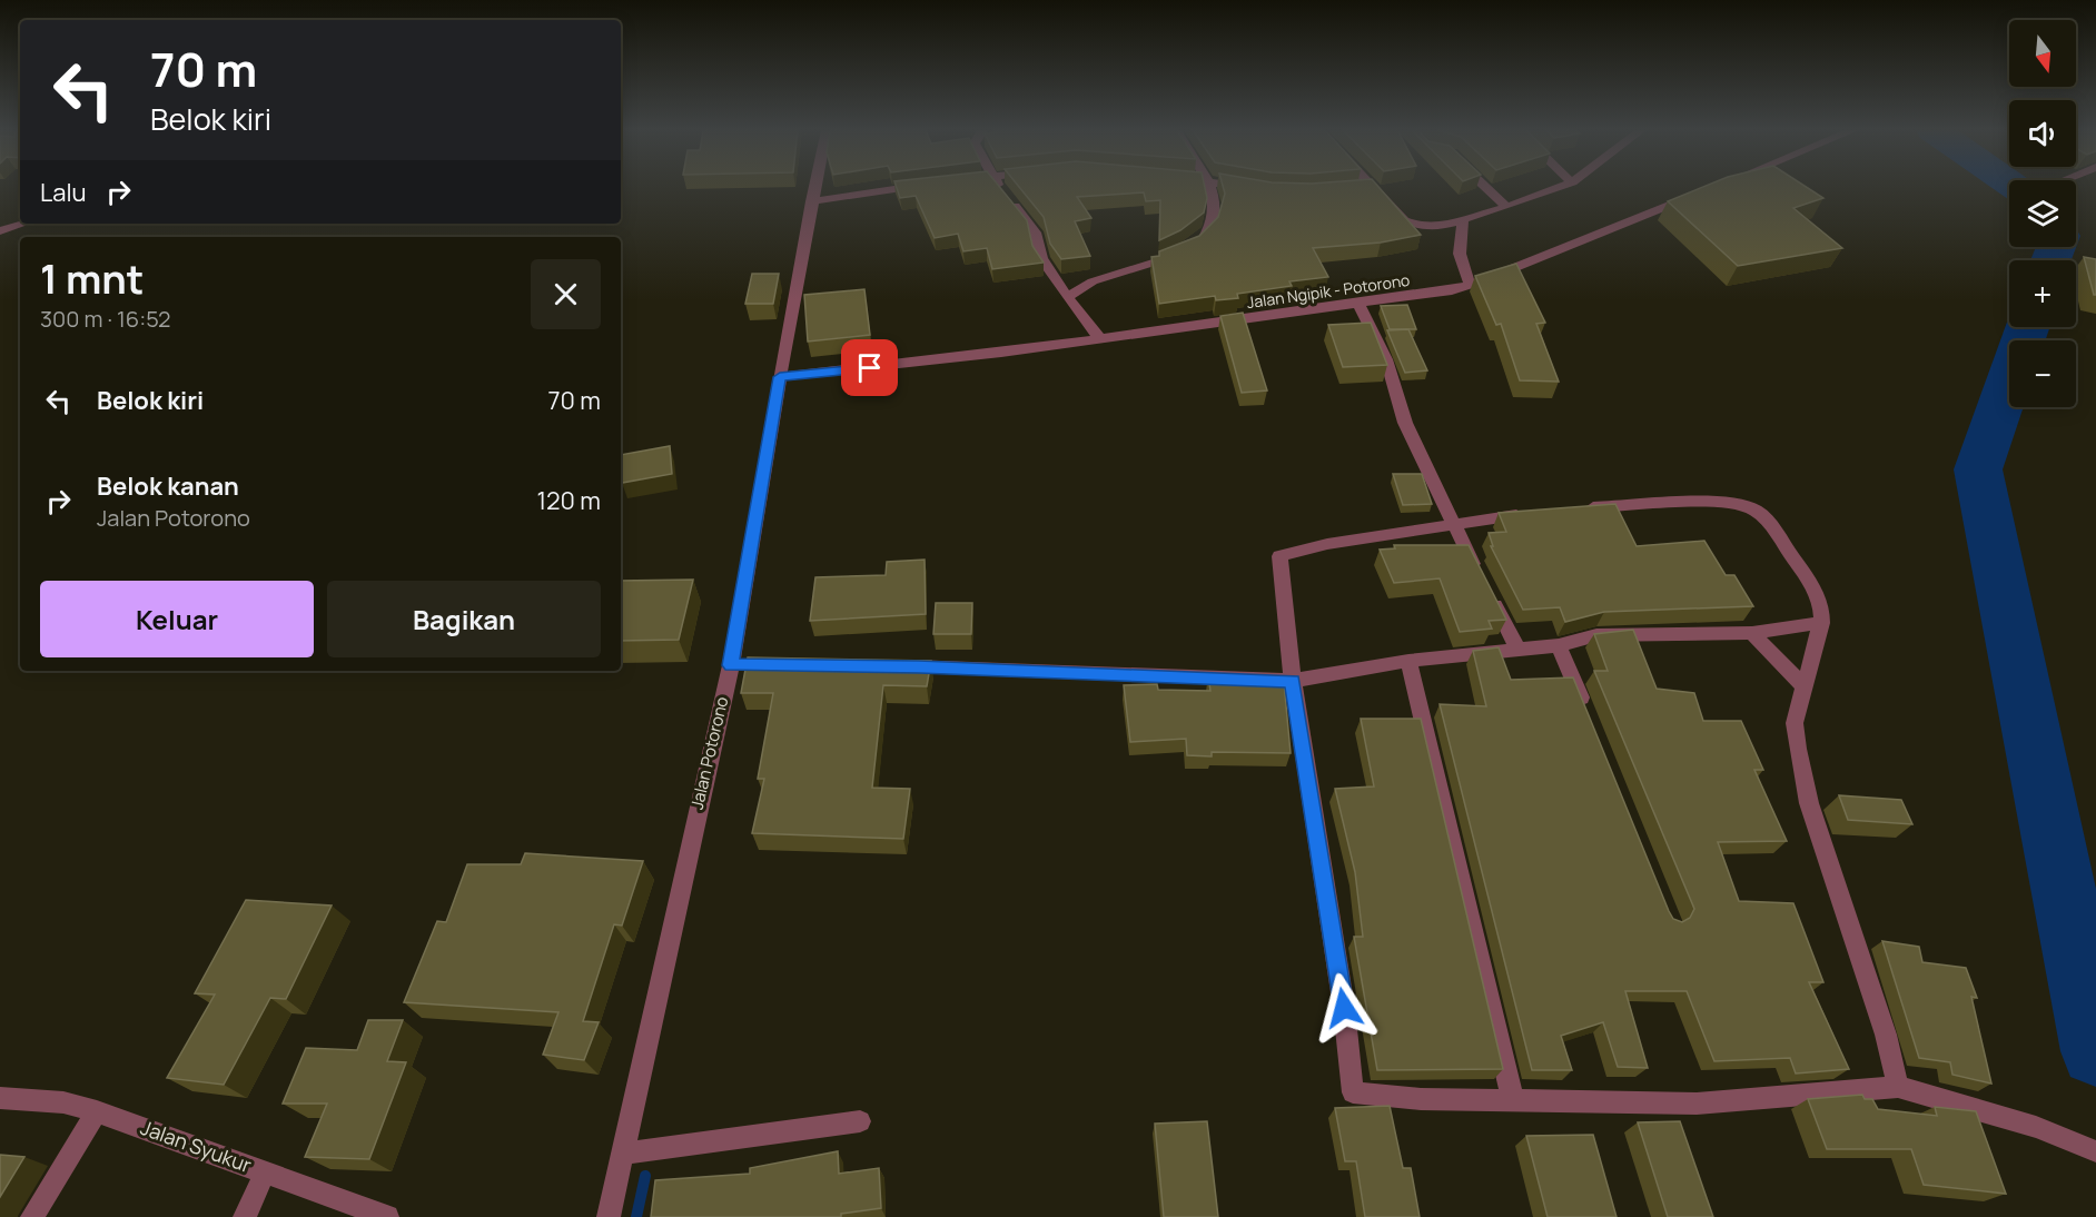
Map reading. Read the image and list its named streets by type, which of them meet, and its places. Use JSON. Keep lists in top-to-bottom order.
{
  "streets": {
    "street": ["Jalan Ngipik - Potorono", "Jalan Potorono", "Jalan Syukur"]
  },
  "crossings": [
    ["Jalan Ngipik - Potorono", "Jalan Potorono"]
  ],
  "north": "bottom",
  "page": {
    "map_buttons": ["+", "−"],
    "turn": ["70 m", "Belok kiri"],
    "then": "Lalu",
    "heading": ["1 mnt", "300 m · 16:52"],
    "list": [
      {
        "name": "Belok kiri",
        "value": "70 m"
      },
      {
        "name": "Belok kanan",
        "note": "Jalan Potorono",
        "value": "120 m"
      }
    ],
    "buttons": ["Keluar", "Bagikan"]
  }
}
